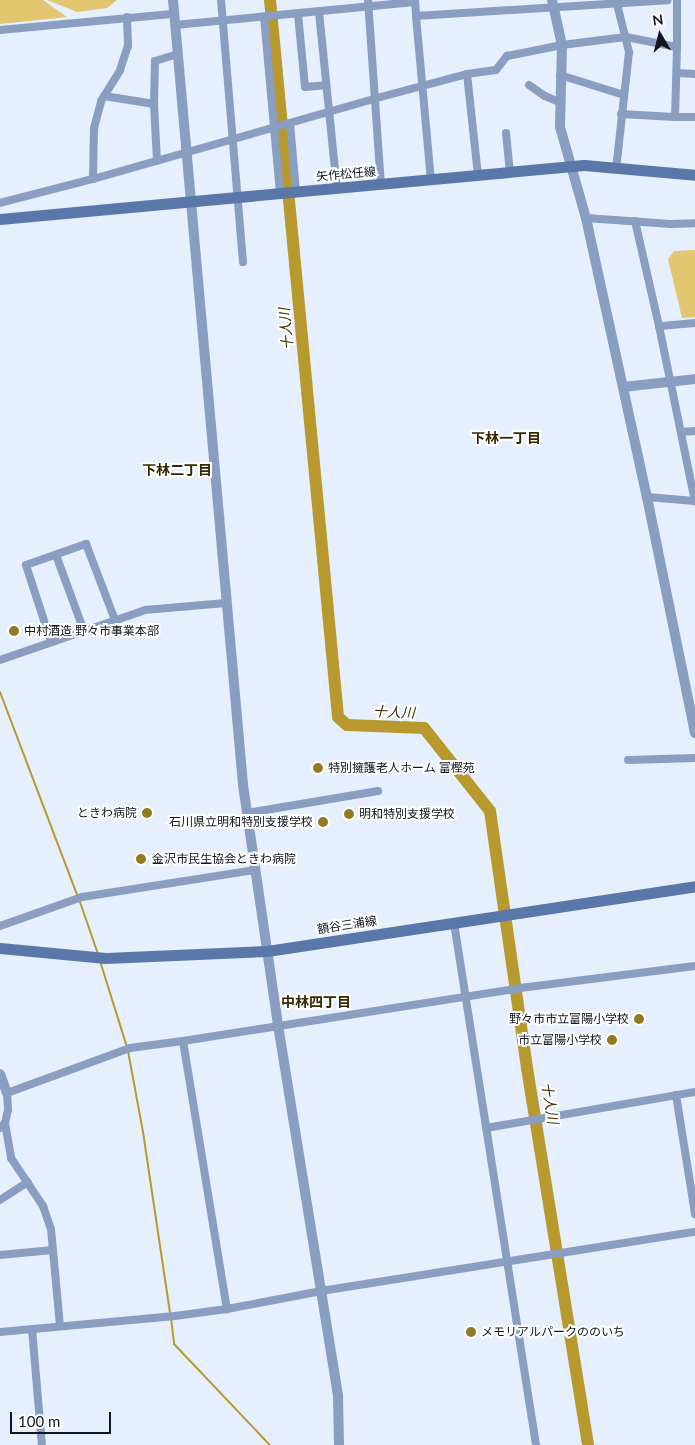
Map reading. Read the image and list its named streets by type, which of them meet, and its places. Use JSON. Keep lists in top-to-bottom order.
{
  "streets": {
    "main road": ["矢作松任線", "額谷三浦線"]
  },
  "districts": ["下林一丁目", "下林二丁目", "中林四丁目"],
  "water": ["十人川"],
  "places": [
    "中村酒造 野々市事業本部",
    "特別擁護老人ホーム 富樫苑",
    "ときわ病院",
    "明和特別支援学校",
    "石川県立明和特別支援学校",
    "金沢市民生協会ときわ病院",
    "野々市市立富陽小学校",
    "市立富陽小学校",
    "メモリアルパークののいち"
  ],
  "scale_bar": "100 m",
  "north": "top"
}
